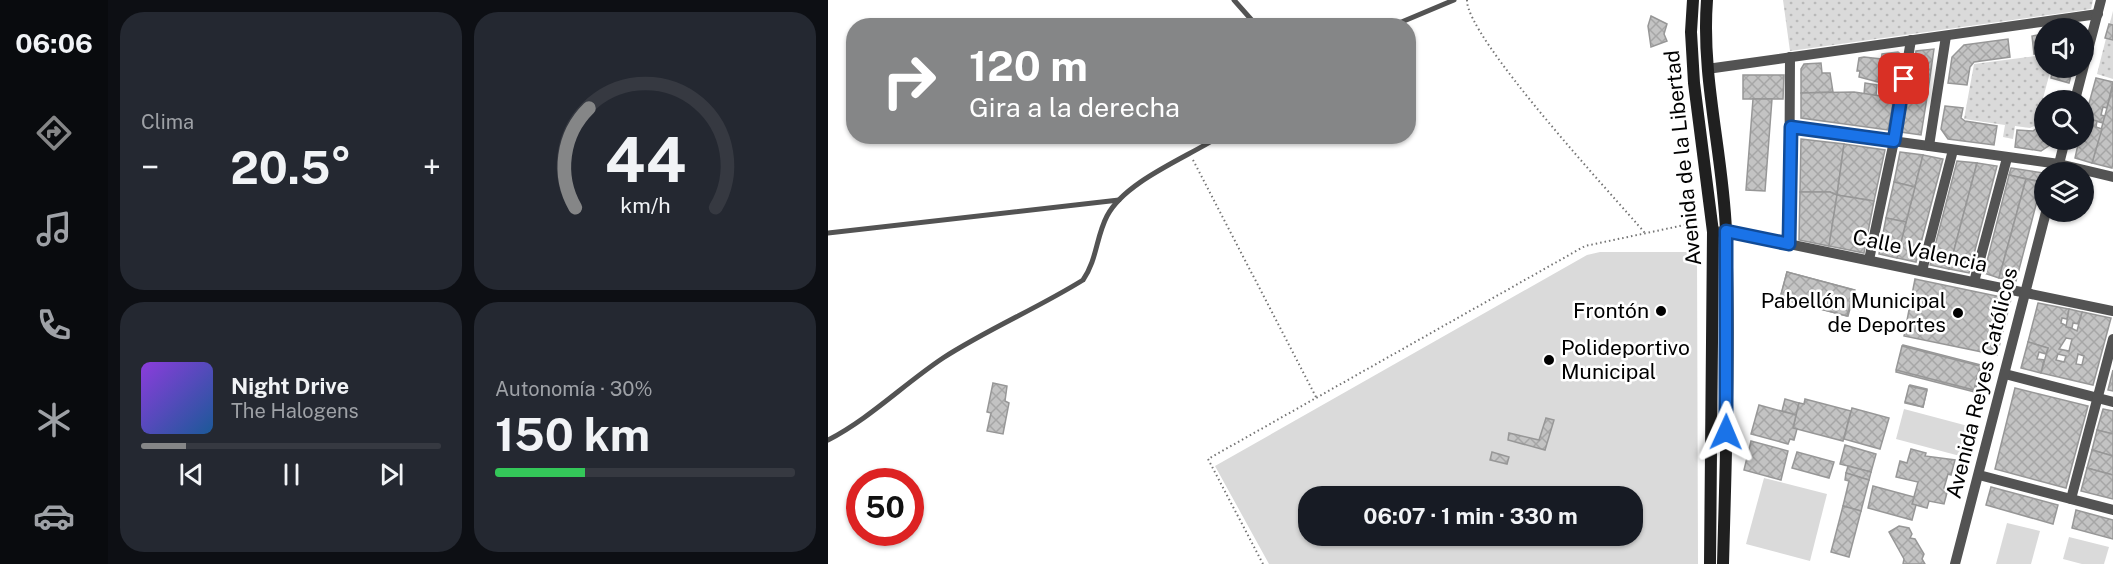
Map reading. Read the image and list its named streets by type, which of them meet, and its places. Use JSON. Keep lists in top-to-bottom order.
{
  "streets": {
    "main road": ["Avenida de la Libertad"],
    "street": ["Calle Valencia", "Avenida Reyes Católicos"]
  },
  "crossings": [
    ["Avenida de la Libertad", "Calle Valencia"],
    ["Calle Valencia", "Avenida Reyes Católicos"]
  ],
  "places": ["Frontón", "Pabellón Municipal de Deportes", "Polideportivo Municipal"],
  "page": {
    "tabs": "06:06",
    "tile": [
      "Clima",
      ["Autonomía · 30%", "150 km"]
    ],
    "turn": ["120 m", "Gira a la derecha"],
    "heat": ["−", "20.5°", "+"],
    "song": ["Night Drive", "The Halogens"],
    "limit": "50",
    "trip": "06:07 · 1 min · 330 m",
    "gauge": ["44", "km/h"]
  }
}
